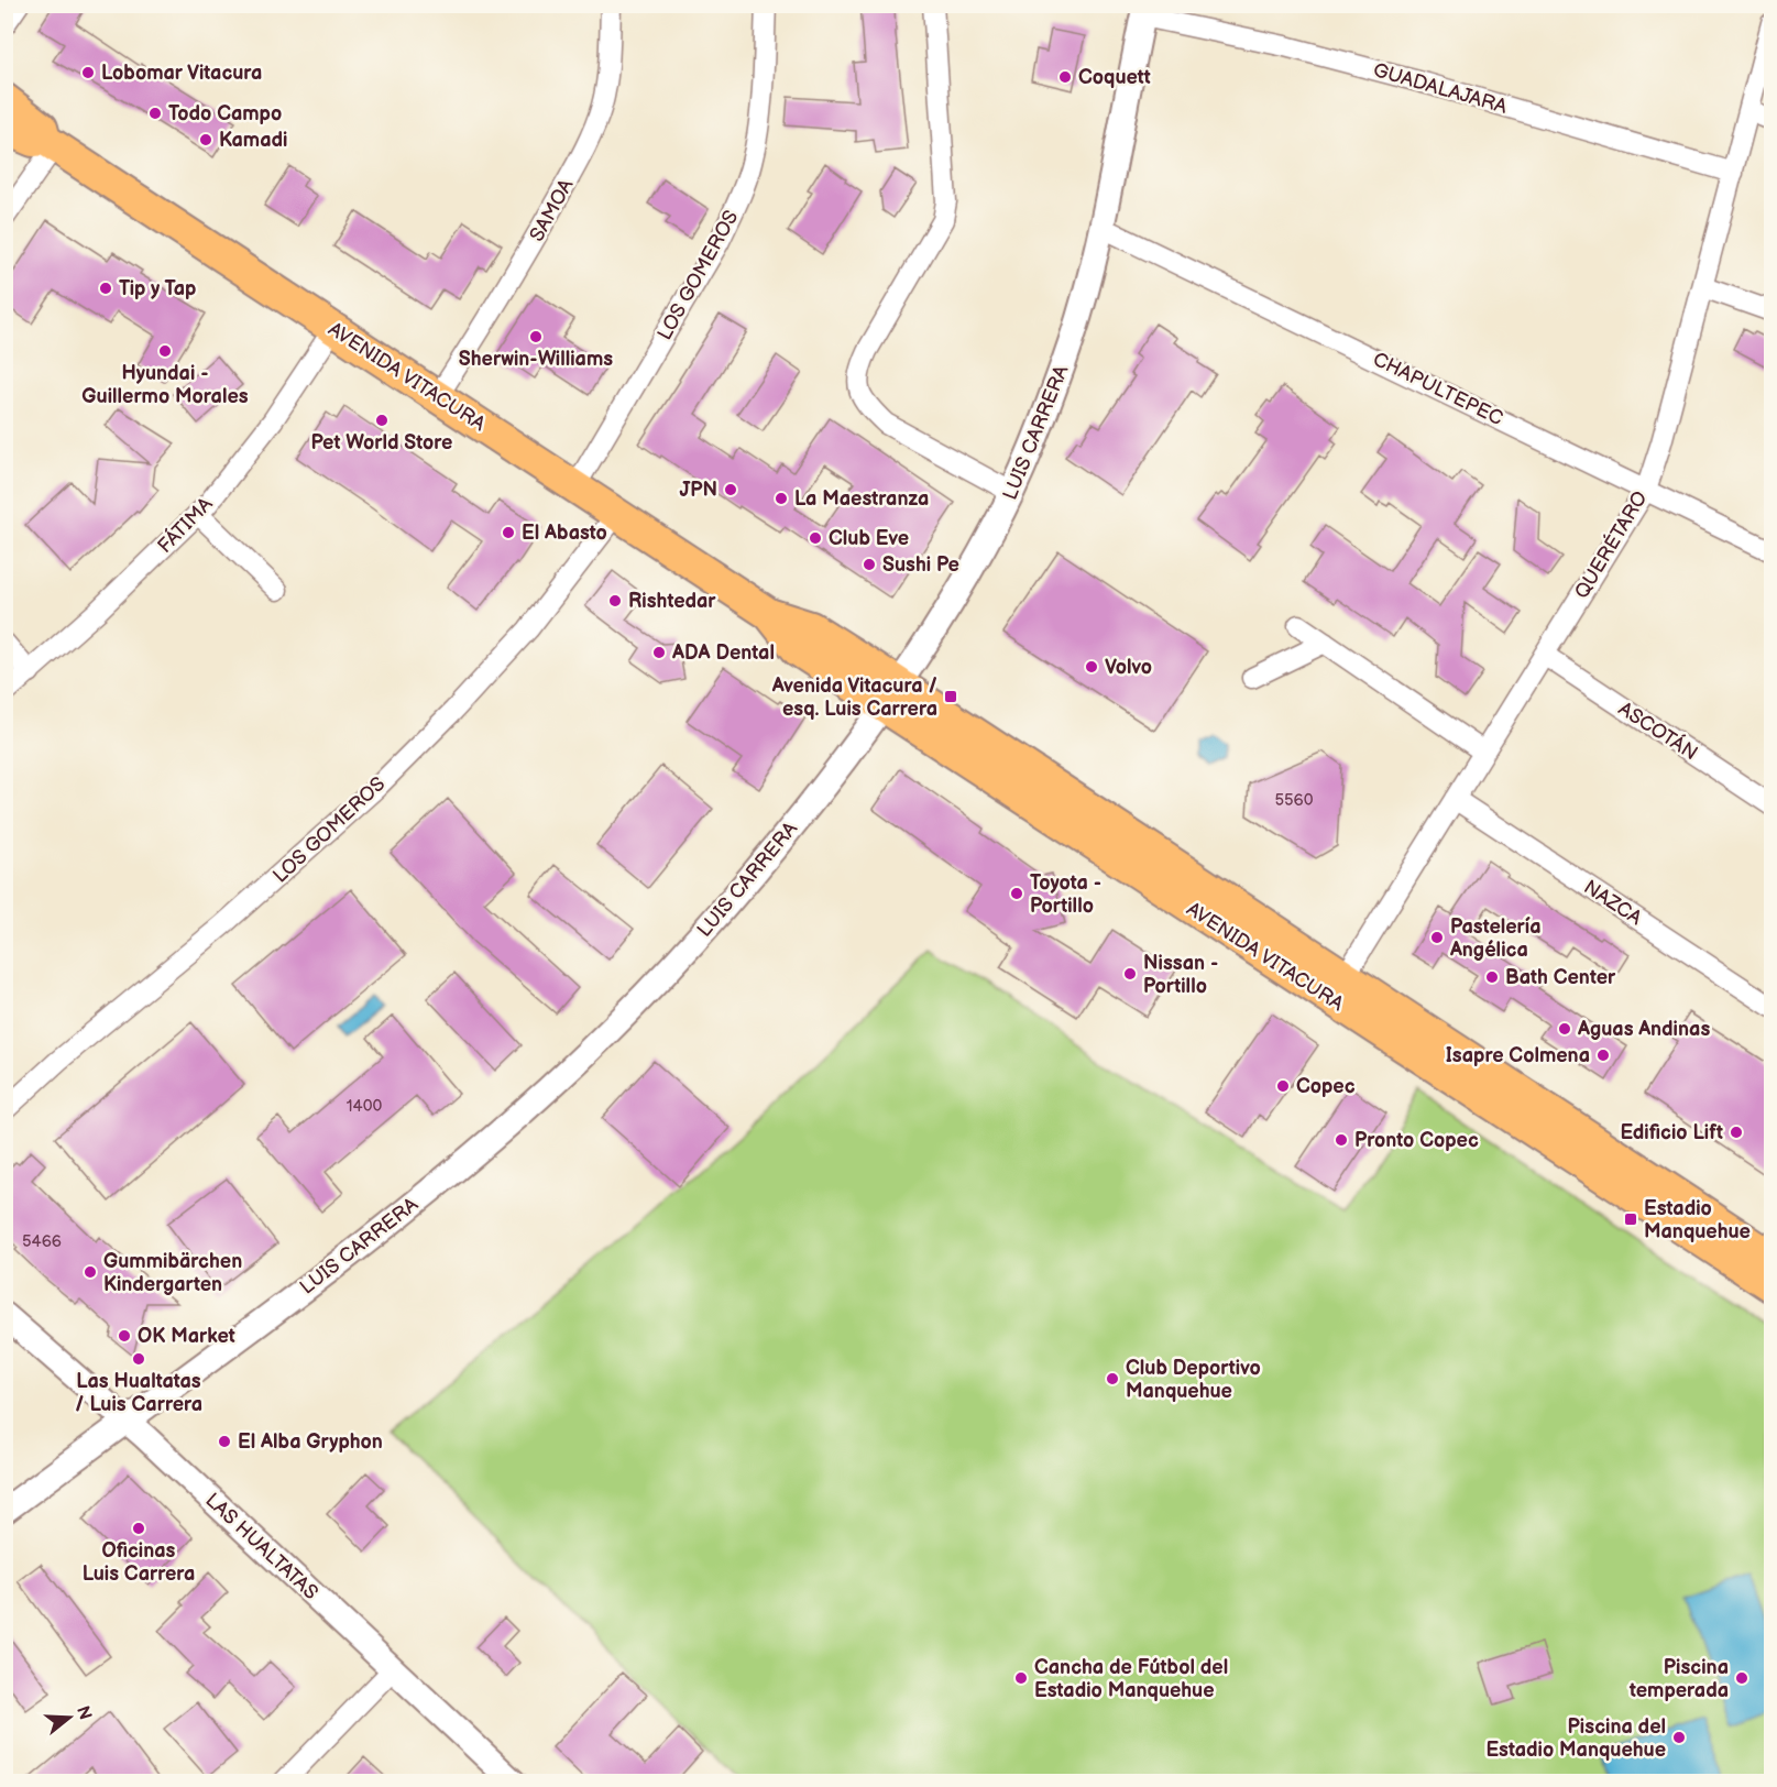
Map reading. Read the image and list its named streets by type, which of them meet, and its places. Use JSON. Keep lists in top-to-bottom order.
{
  "streets": {
    "main road": ["AVENIDA VITACURA"],
    "street": [
      "GUADALAJARA",
      "SAMOA",
      "LOS GOMEROS",
      "CHAPULTEPEC",
      "LUIS CARRERA",
      "FÁTIMA",
      "QUERÉTARO",
      "ASCOTÁN",
      "NAZCA",
      "LAS HUALTATAS"
    ]
  },
  "crossings": [
    ["GUADALAJARA", "LUIS CARRERA"],
    ["GUADALAJARA", "QUERÉTARO"],
    ["SAMOA", "AVENIDA VITACURA"],
    ["LOS GOMEROS", "AVENIDA VITACURA"],
    ["AVENIDA VITACURA", "LUIS CARRERA"],
    ["AVENIDA VITACURA", "FÁTIMA"],
    ["AVENIDA VITACURA", "QUERÉTARO"],
    ["CHAPULTEPEC", "LUIS CARRERA"],
    ["CHAPULTEPEC", "QUERÉTARO"],
    ["LUIS CARRERA", "LAS HUALTATAS"],
    ["QUERÉTARO", "ASCOTÁN"],
    ["QUERÉTARO", "NAZCA"]
  ],
  "places": {
    "other": [
      "Lobomar Vitacura",
      "Coquett",
      "Todo Campo",
      "Kamadi",
      "Tip y Tap",
      "Sherwin-Williams",
      "Hyundai - Guillermo Morales",
      "Pet World Store",
      "JPN",
      "La Maestranza",
      "El Abasto",
      "Club Eve",
      "Sushi Pe",
      "Rishtedar",
      "ADA Dental",
      "Volvo",
      "Toyota - Portillo",
      "Pastelería Angélica",
      "Nissan - Portillo",
      "Bath Center",
      "Aguas Andinas",
      "Isapre Colmena",
      "Copec",
      "Edificio Lift",
      "Pronto Copec",
      "Gummibärchen Kindergarten",
      "OK Market",
      "Las Hualtatas / Luis Carrera",
      "Club Deportivo Manquehue",
      "El Alba Gryphon",
      "Oficinas Luis Carrera",
      "Cancha de Fútbol del Estadio Manquehue",
      "Piscina temperada",
      "Piscina del Estadio Manquehue"
    ],
    "transit": ["Avenida Vitacura / esq. Luis Carrera", "Estadio Manquehue"]
  },
  "house_numbers": ["5560", "1400", "5466"],
  "north": "right"
}
